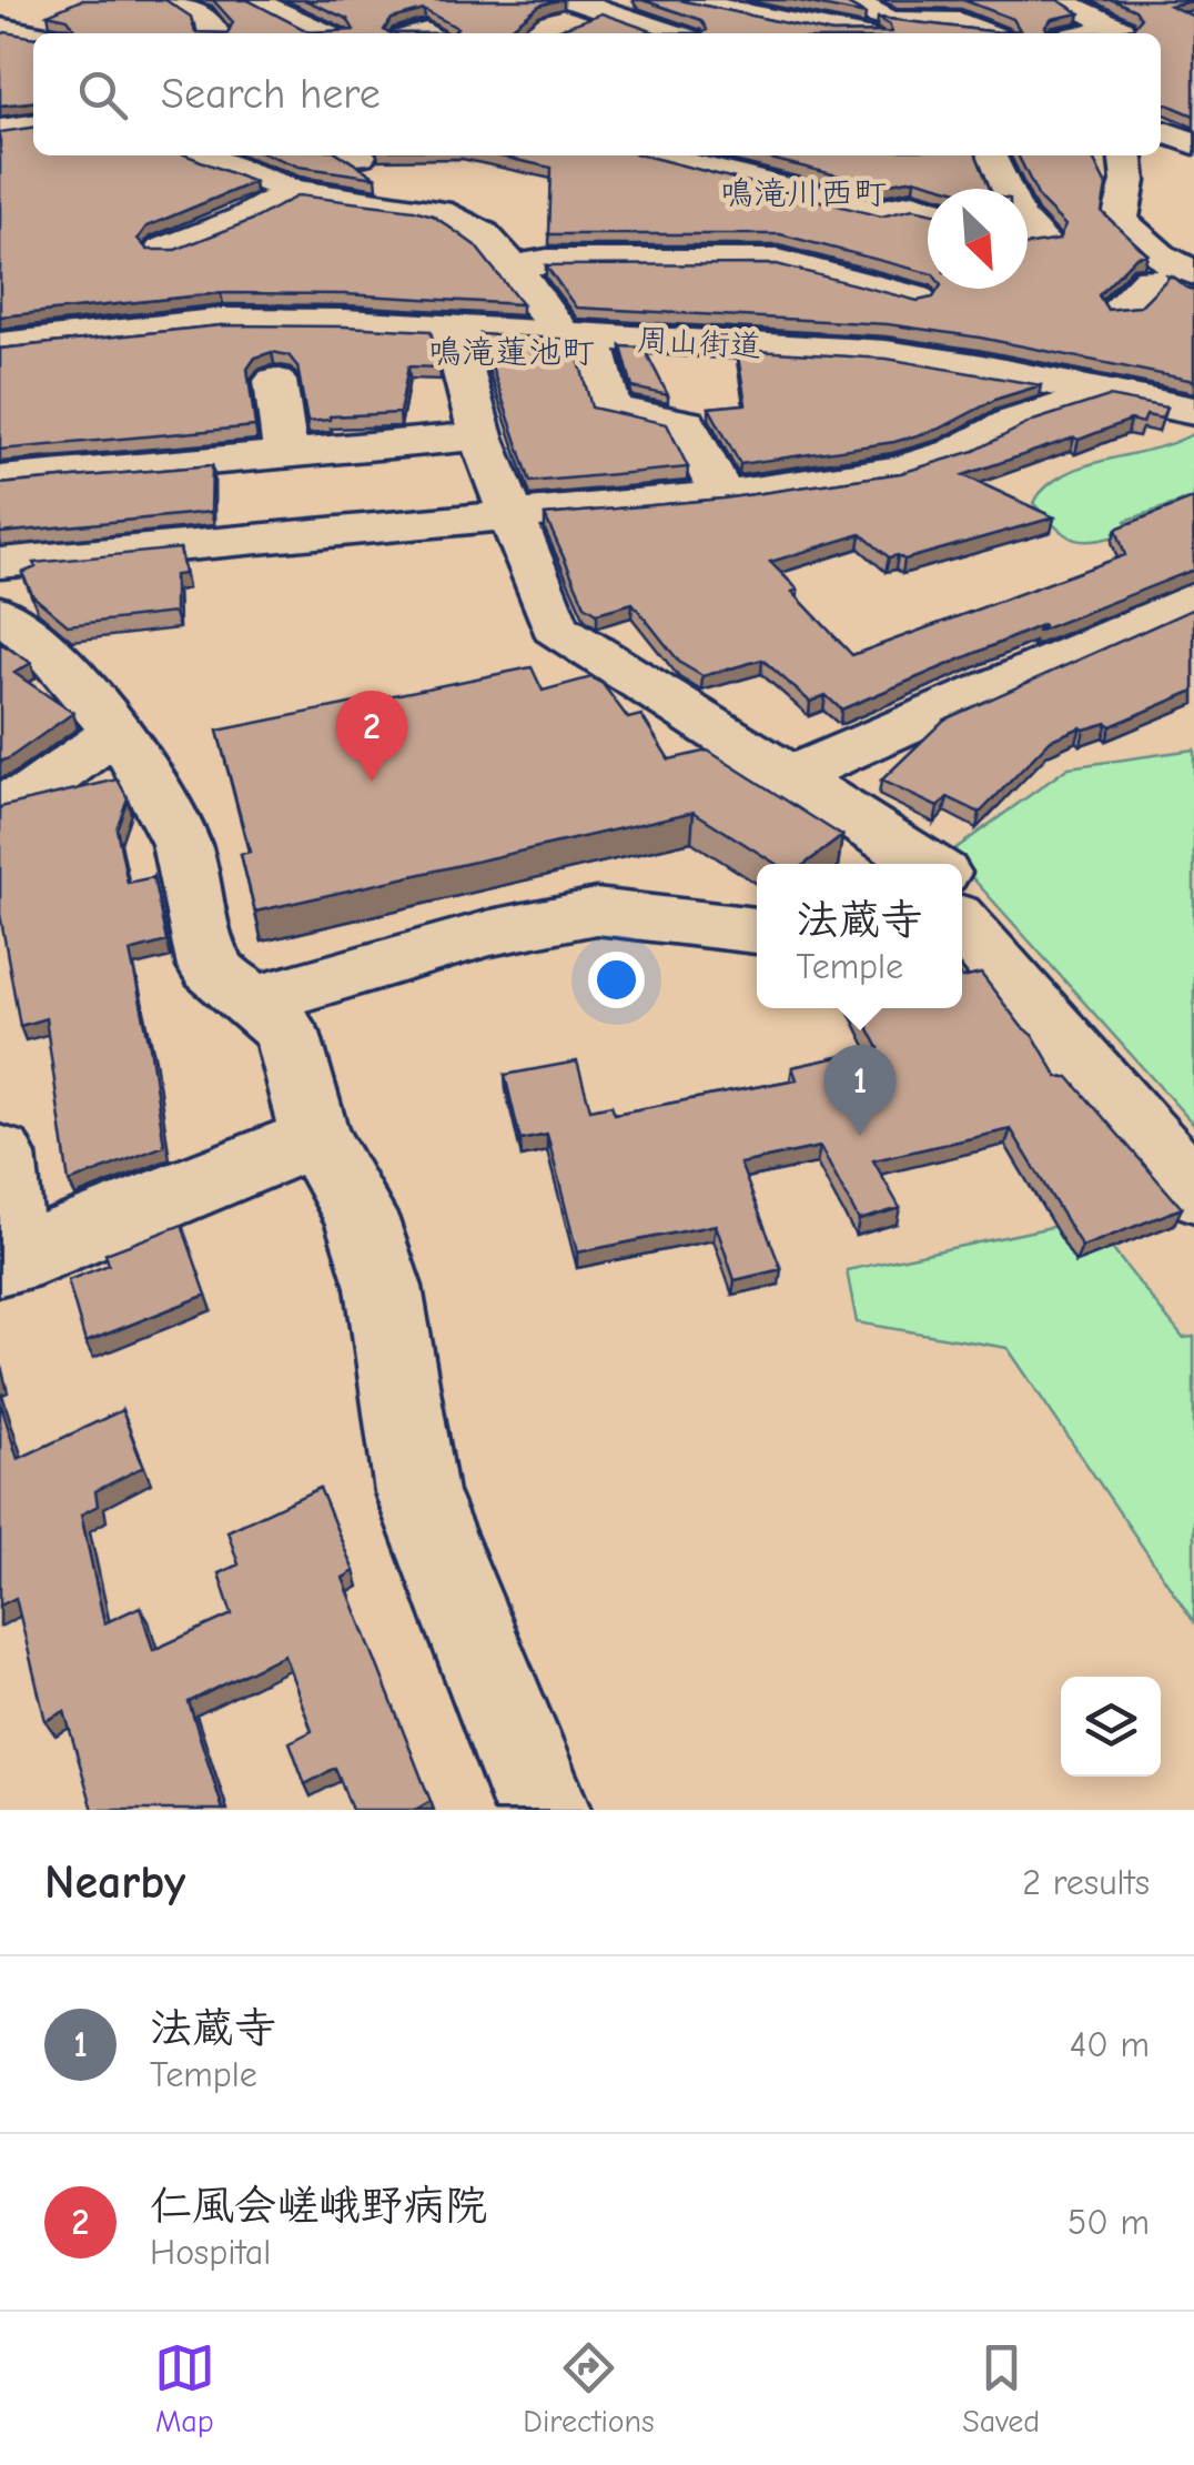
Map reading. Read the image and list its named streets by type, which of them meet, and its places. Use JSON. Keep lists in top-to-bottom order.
{
  "streets": {
    "main road": ["周山街道"]
  },
  "districts": ["鳴滝川西町", "鳴滝蓮池町"],
  "north": "bottom right",
  "page": {
    "search": "Search here",
    "pins": ["2", "1"],
    "popup": ["法蔵寺", "Temple"],
    "heading": ["Nearby", "2 results"],
    "list": [
      {
        "mark": "1",
        "name": "法蔵寺",
        "note": "Temple",
        "value": "40 m"
      },
      {
        "mark": "2",
        "name": "仁風会嵯峨野病院",
        "note": "Hospital",
        "value": "50 m"
      }
    ],
    "nav": ["Map", "Directions", "Saved"]
  }
}
